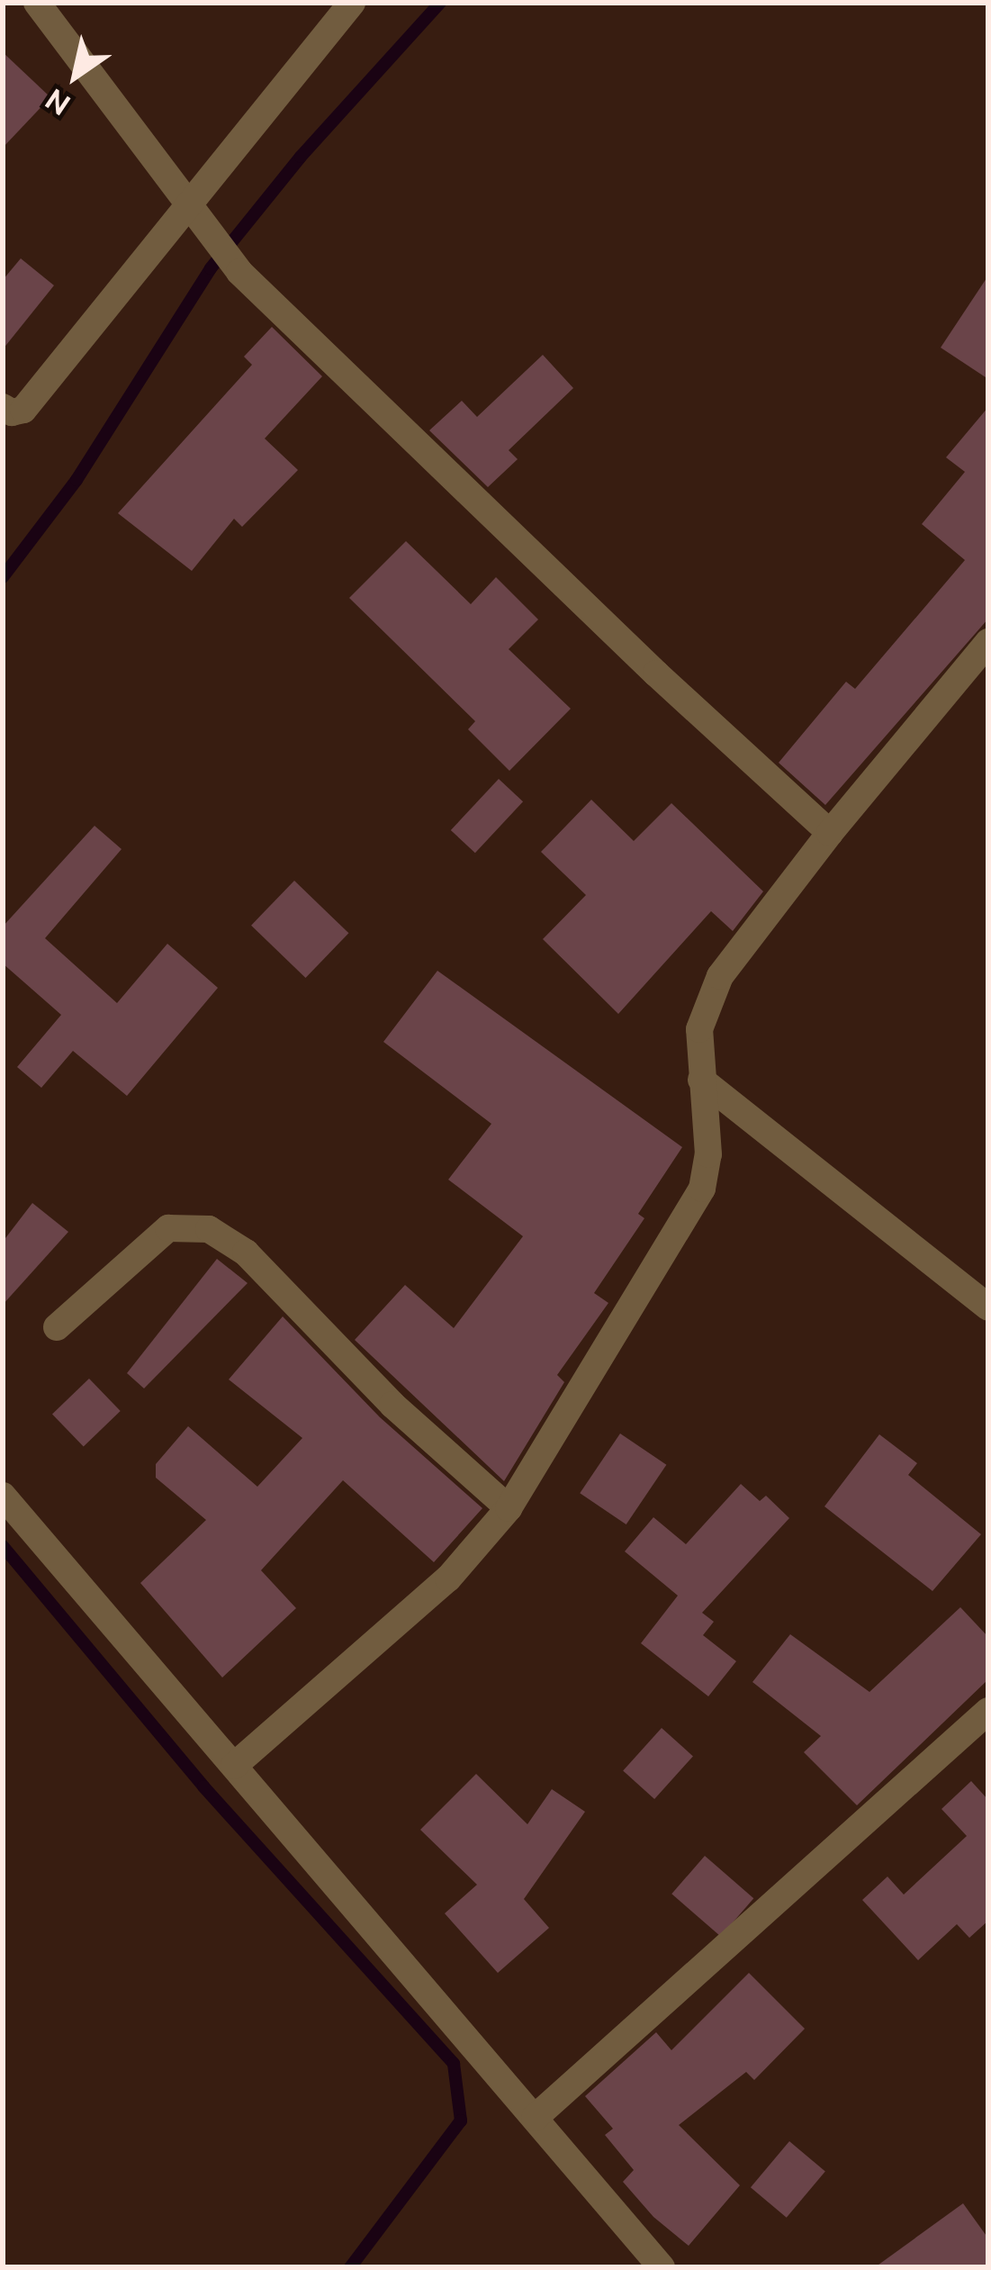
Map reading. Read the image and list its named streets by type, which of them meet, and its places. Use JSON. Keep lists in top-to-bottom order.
{
  "north": "bottom left"
}
